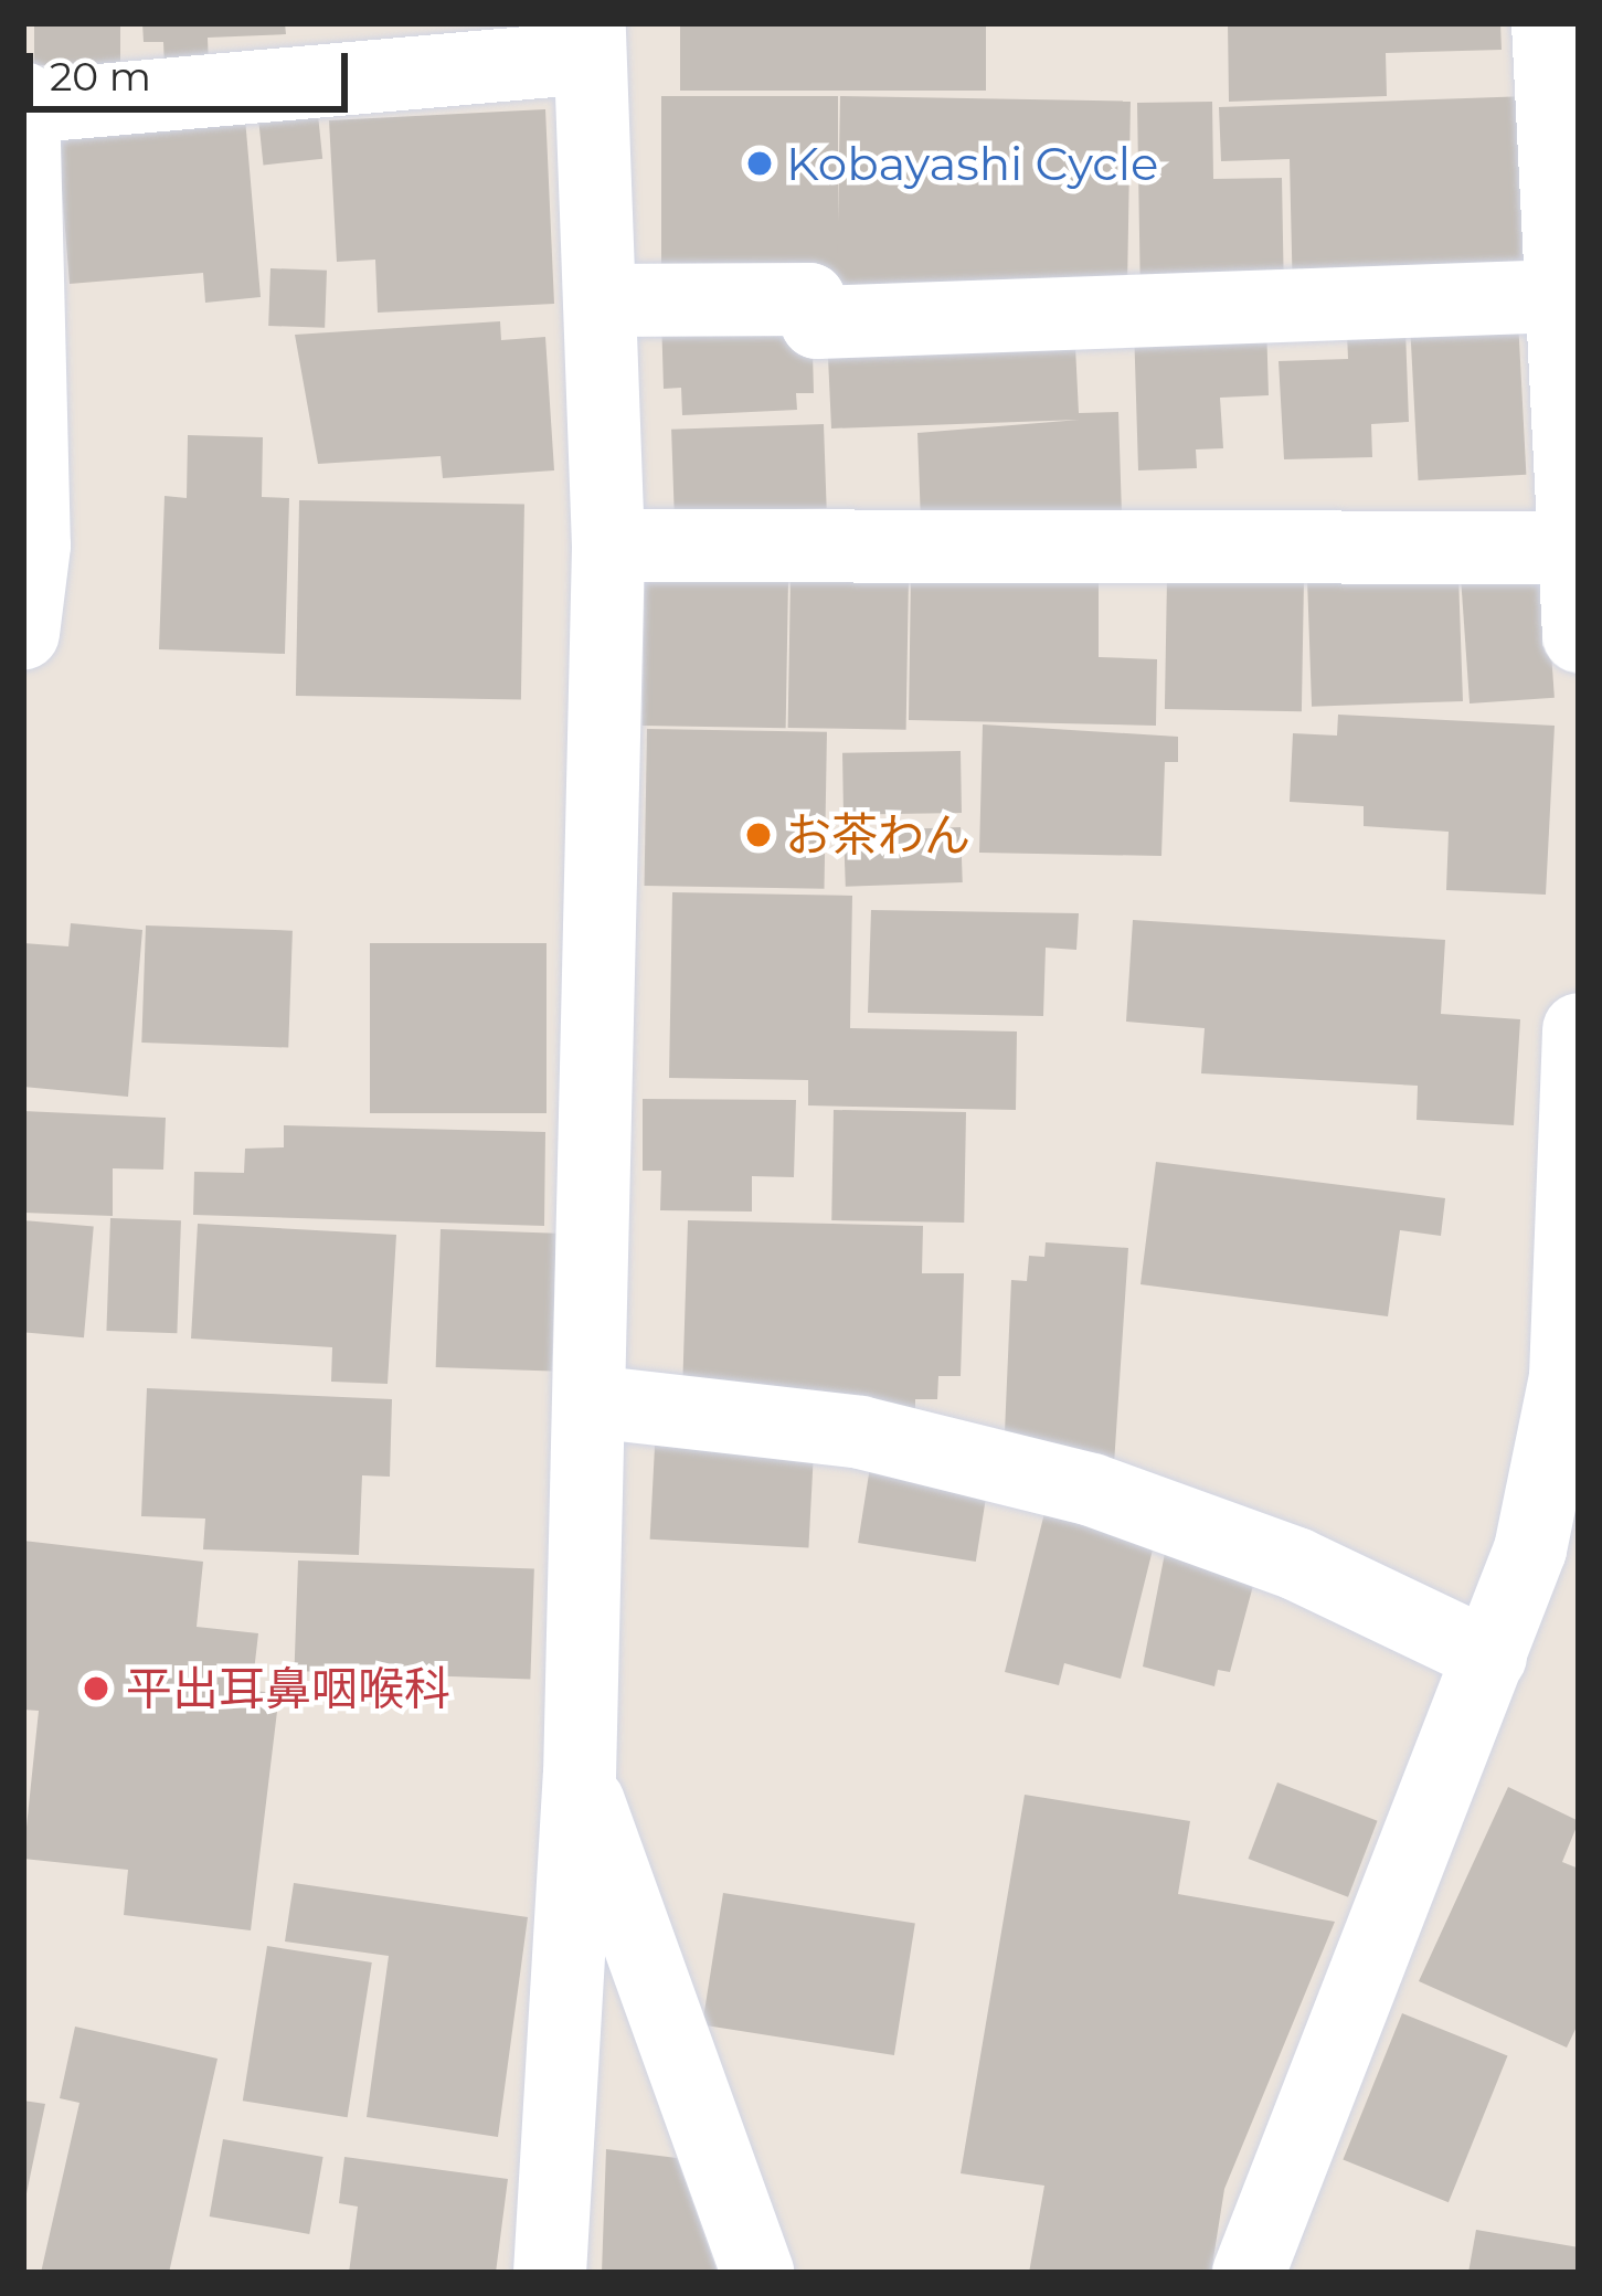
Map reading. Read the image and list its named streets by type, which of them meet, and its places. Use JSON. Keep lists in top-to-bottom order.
{
  "places": ["Kobayashi Cycle", "お茶わん", "平出耳鼻咽喉科"],
  "scale_bar": "20 m"
}
